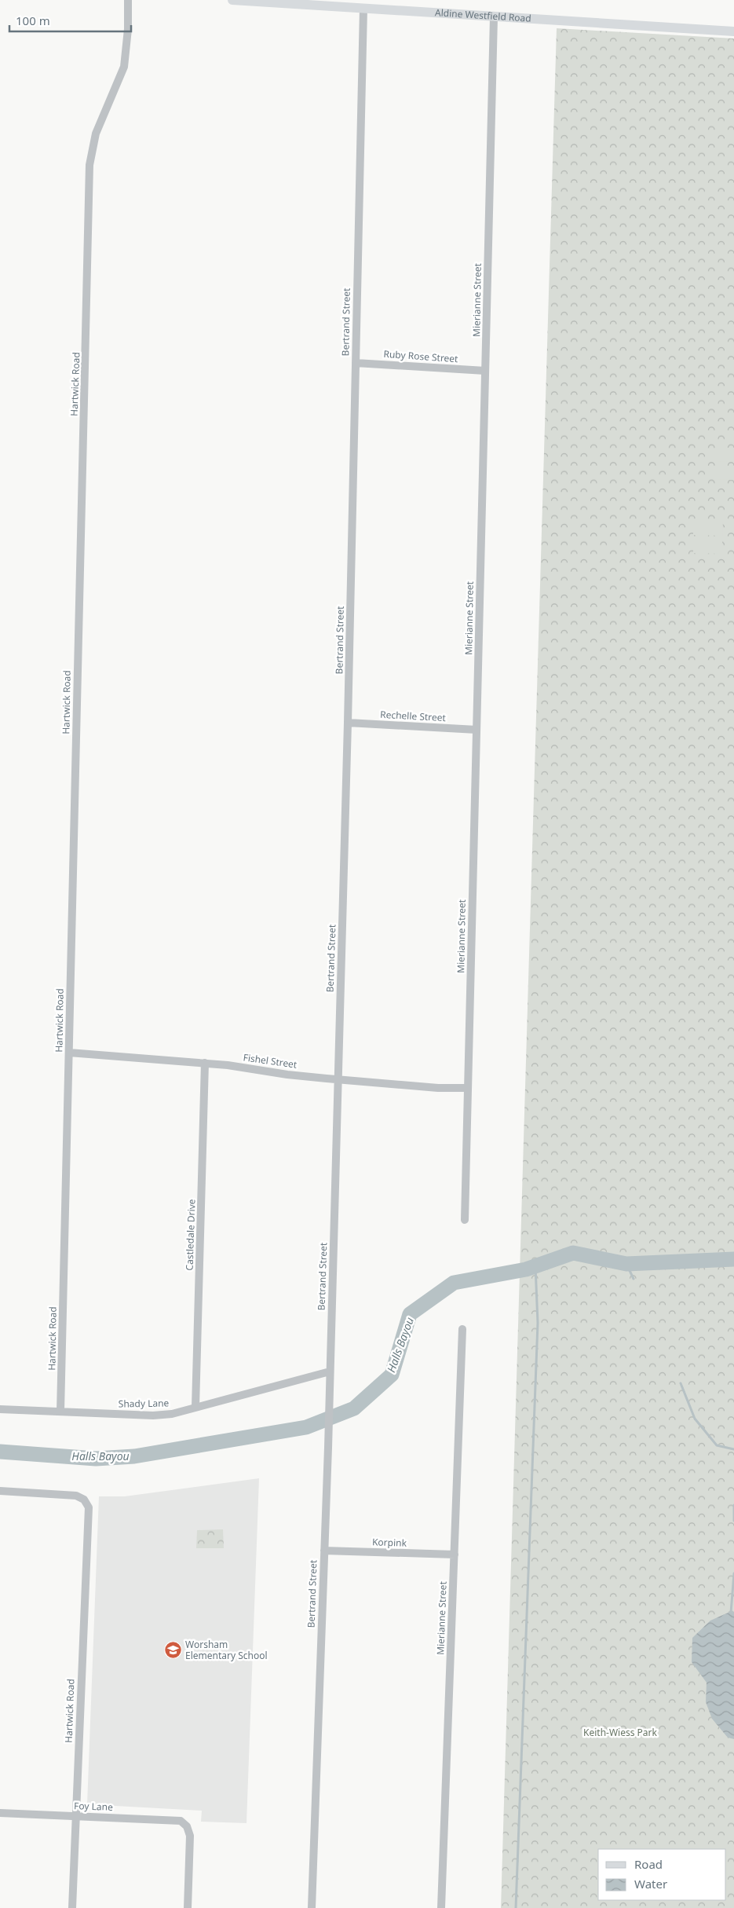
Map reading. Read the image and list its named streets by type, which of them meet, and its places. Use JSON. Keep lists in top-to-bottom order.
{
  "streets": {
    "main road": ["Aldine Westfield Road"],
    "street": [
      "Mierianne Street",
      "Bertrand Street",
      "Ruby Rose Street",
      "Hartwick Road",
      "Rechelle Street",
      "Fishel Street",
      "Castledale Drive",
      "Shady Lane",
      "Korpink",
      "Foy Lane"
    ]
  },
  "crossings": [
    ["Aldine Westfield Road", "Mierianne Street"],
    ["Aldine Westfield Road", "Bertrand Street"],
    ["Mierianne Street", "Ruby Rose Street"],
    ["Mierianne Street", "Rechelle Street"],
    ["Mierianne Street", "Fishel Street"],
    ["Mierianne Street", "Korpink"],
    ["Bertrand Street", "Ruby Rose Street"],
    ["Bertrand Street", "Rechelle Street"],
    ["Bertrand Street", "Fishel Street"],
    ["Bertrand Street", "Shady Lane"],
    ["Bertrand Street", "Korpink"],
    ["Hartwick Road", "Fishel Street"],
    ["Hartwick Road", "Shady Lane"],
    ["Hartwick Road", "Foy Lane"],
    ["Fishel Street", "Castledale Drive"],
    ["Castledale Drive", "Shady Lane"]
  ],
  "water": ["Halls Bayou"],
  "parks": ["Keith-Wiess Park"],
  "places": {
    "school or university": ["Worsham Elementary School"]
  },
  "legend": ["Road", "Water"],
  "scale_bar": "100 m"
}
